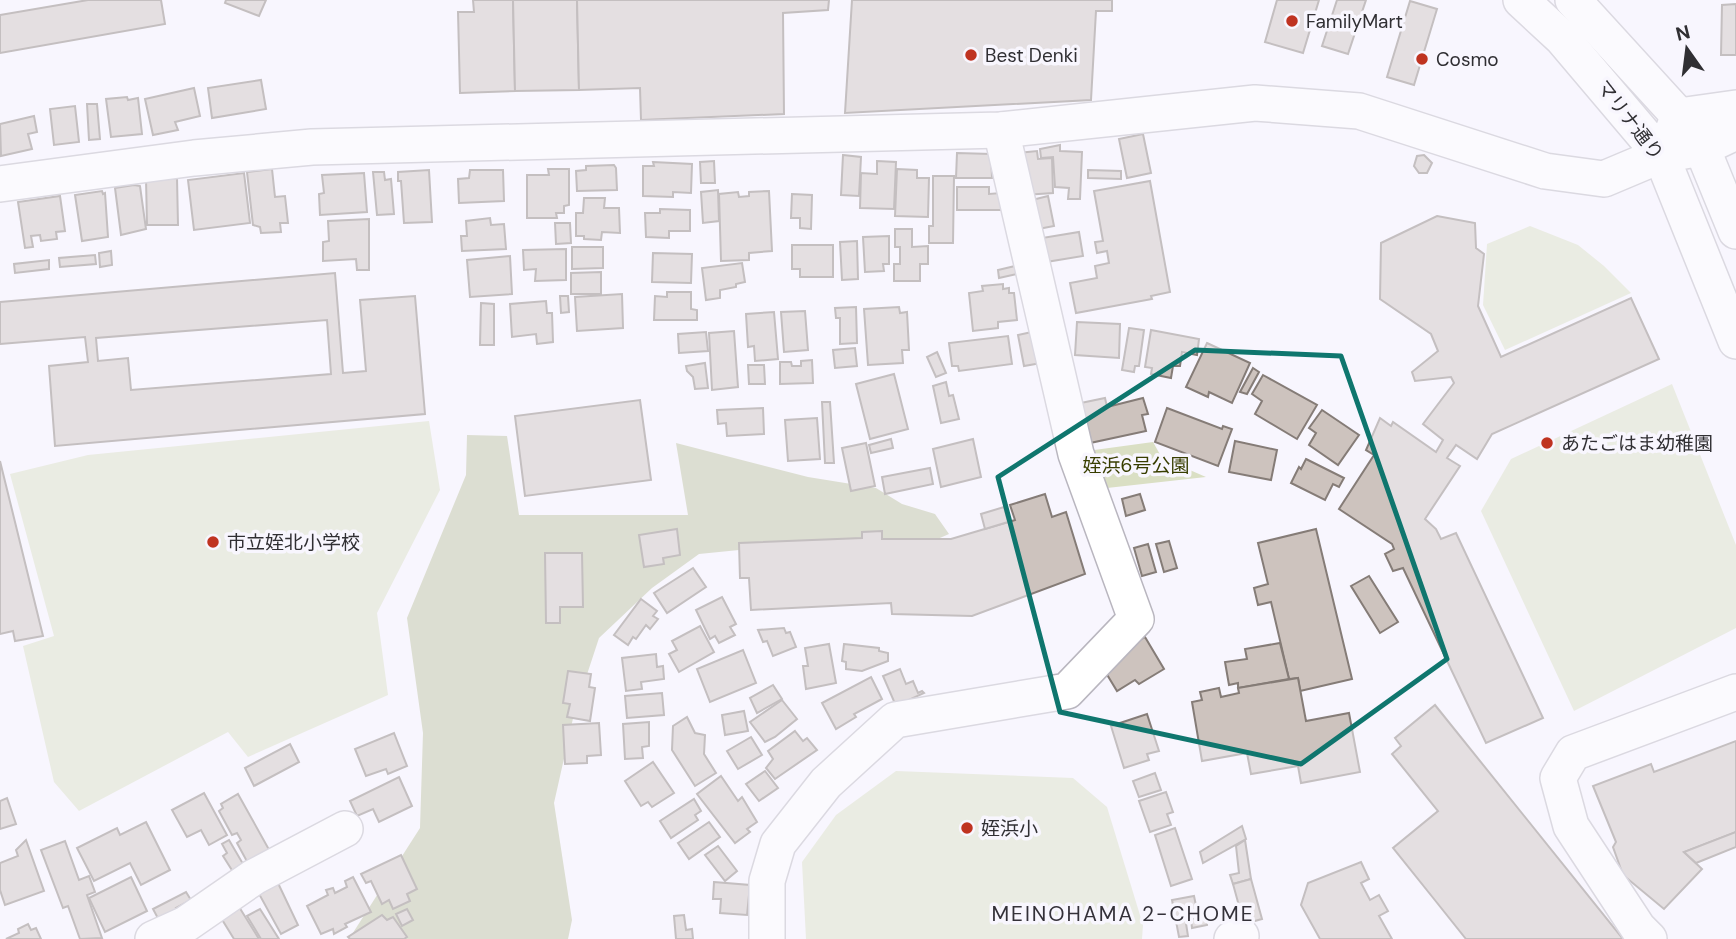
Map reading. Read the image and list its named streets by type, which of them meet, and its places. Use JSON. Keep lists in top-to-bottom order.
{
  "streets": {
    "street": ["マリナ通り"]
  },
  "districts": ["MEINOHAMA 2-CHOME"],
  "parks": ["姪浜6号公園"],
  "places": [
    "FamilyMart",
    "Best Denki",
    "Cosmo",
    "あたごはま幼稚園",
    "市立姪北小学校",
    "姪浜小"
  ],
  "north": "top"
}
